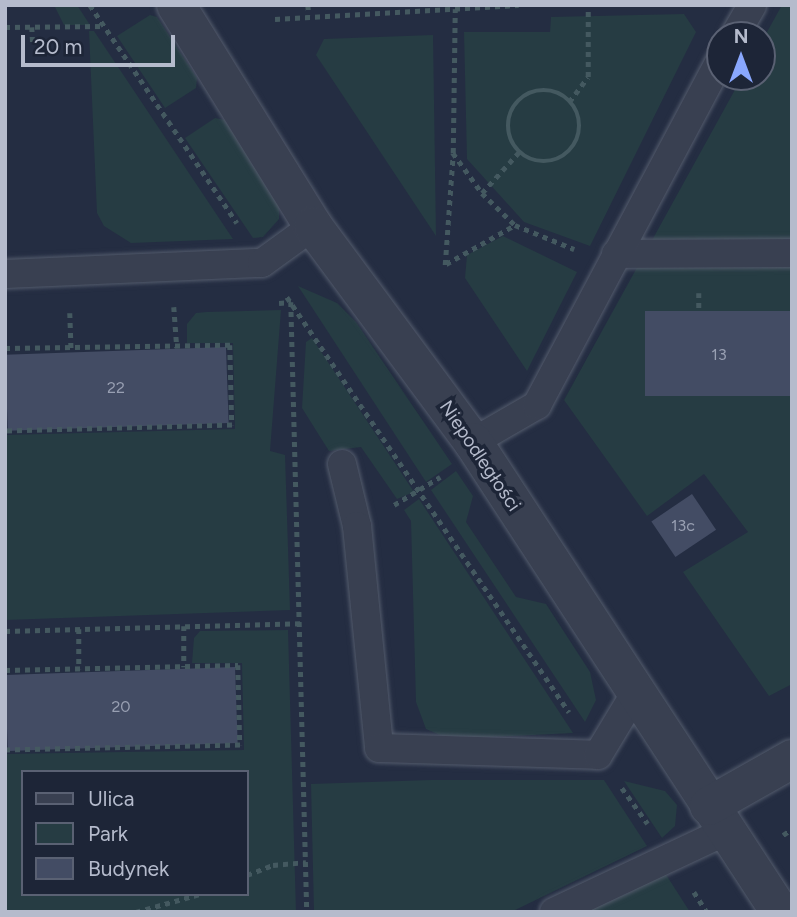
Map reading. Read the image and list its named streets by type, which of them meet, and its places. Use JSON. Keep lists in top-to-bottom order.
{
  "streets": {
    "street": ["Niepodległości"]
  },
  "house_numbers": [
    "13",
    "22",
    "13c",
    "20"
  ],
  "legend": ["Ulica", "Park", "Budynek"],
  "scale_bar": "20 m",
  "north": "top"
}
